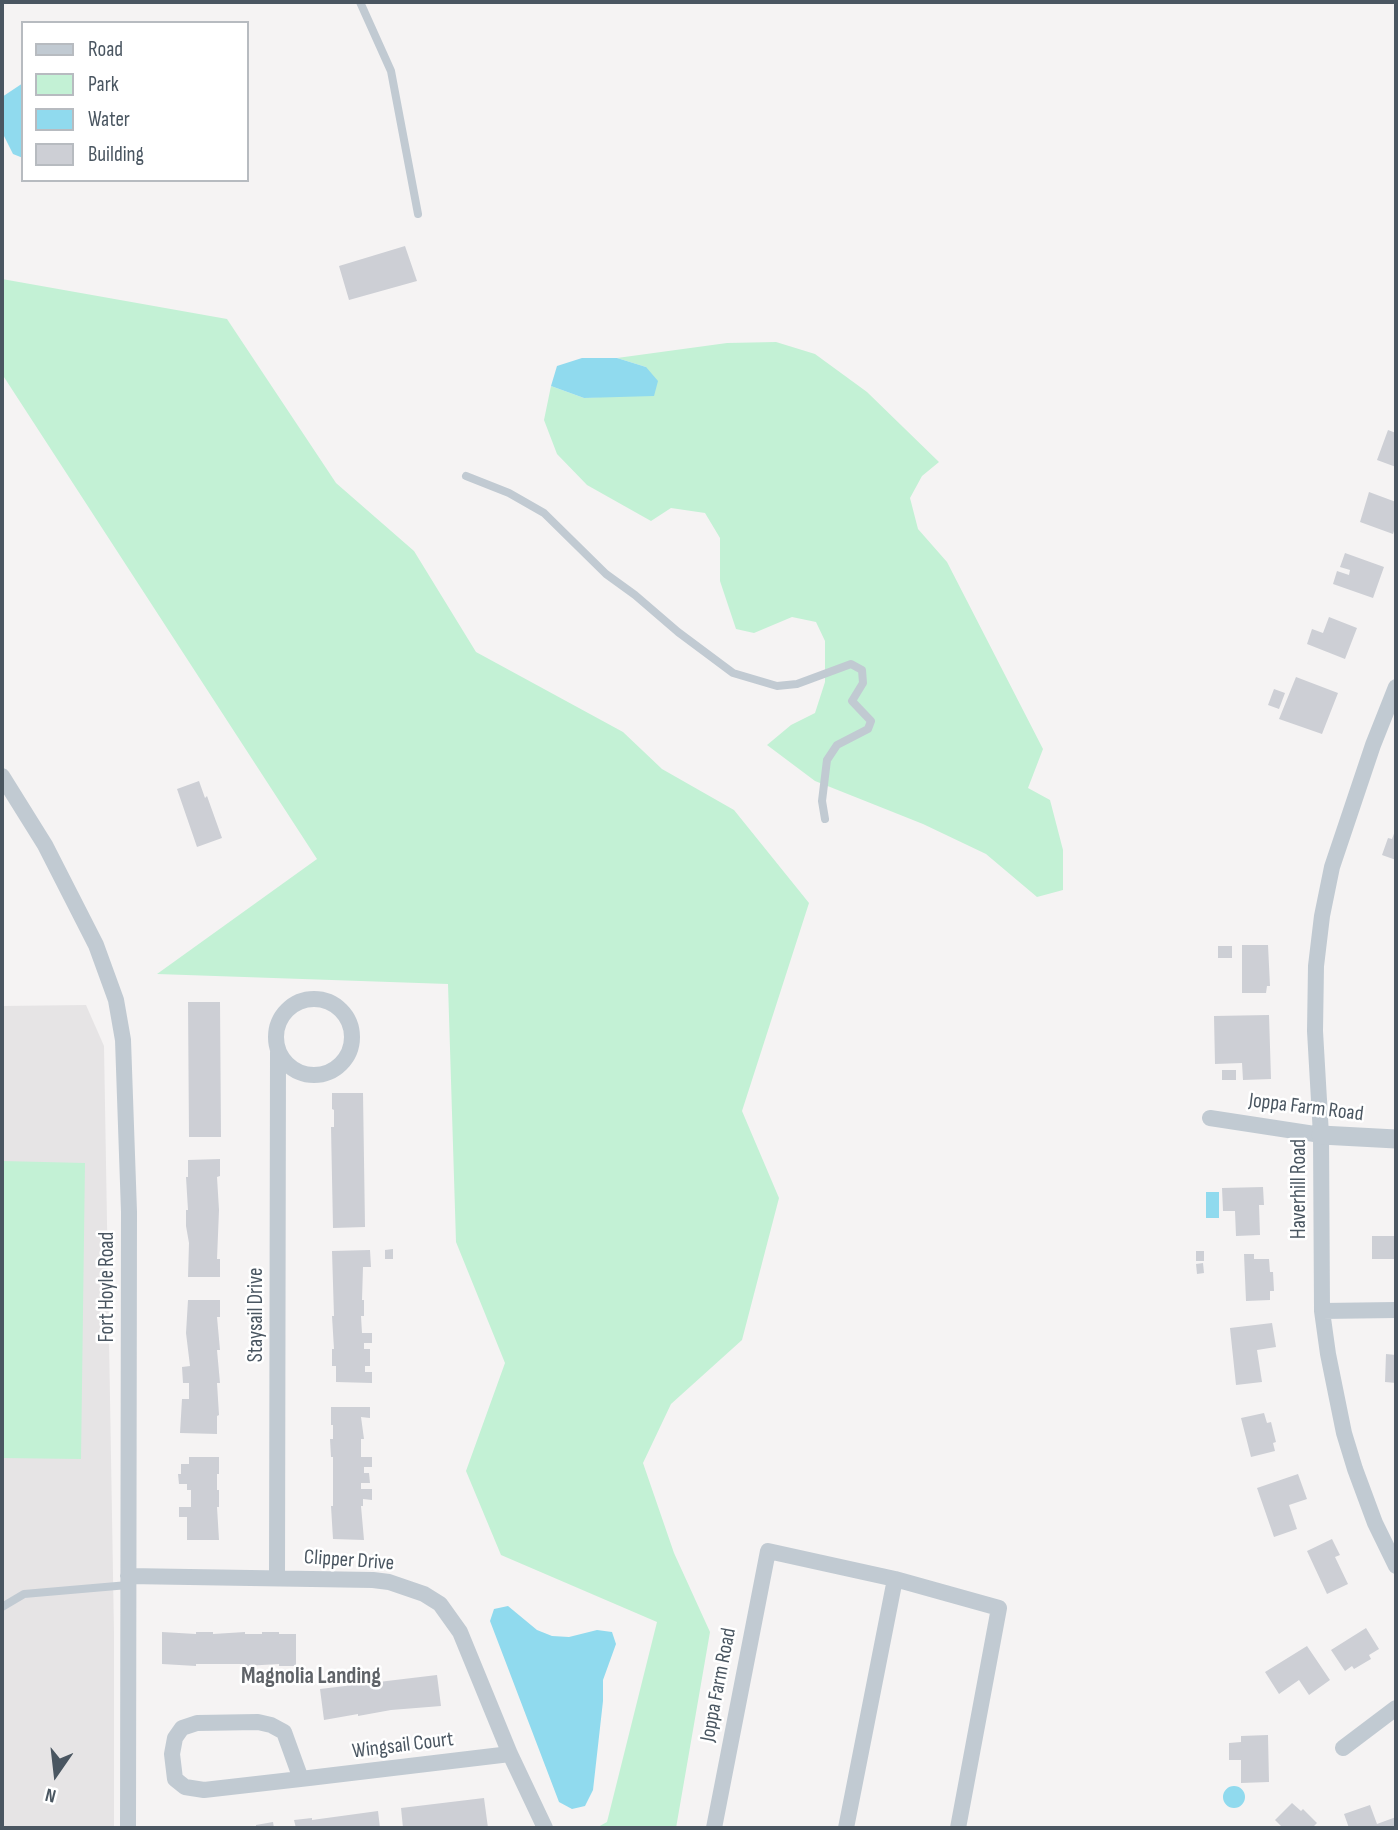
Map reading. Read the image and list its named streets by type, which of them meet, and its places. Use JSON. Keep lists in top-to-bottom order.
{
  "streets": {
    "street": [
      "Joppa Farm Road",
      "Haverhill Road",
      "Fort Hoyle Road",
      "Staysail Drive",
      "Clipper Drive",
      "Wingsail Court"
    ]
  },
  "crossings": [
    ["Joppa Farm Road", "Haverhill Road"],
    ["Fort Hoyle Road", "Clipper Drive"],
    ["Staysail Drive", "Clipper Drive"],
    ["Clipper Drive", "Wingsail Court"]
  ],
  "districts": ["Magnolia Landing"],
  "legend": [
    "Road",
    "Park",
    "Water",
    "Building"
  ],
  "north": "bottom"
}
